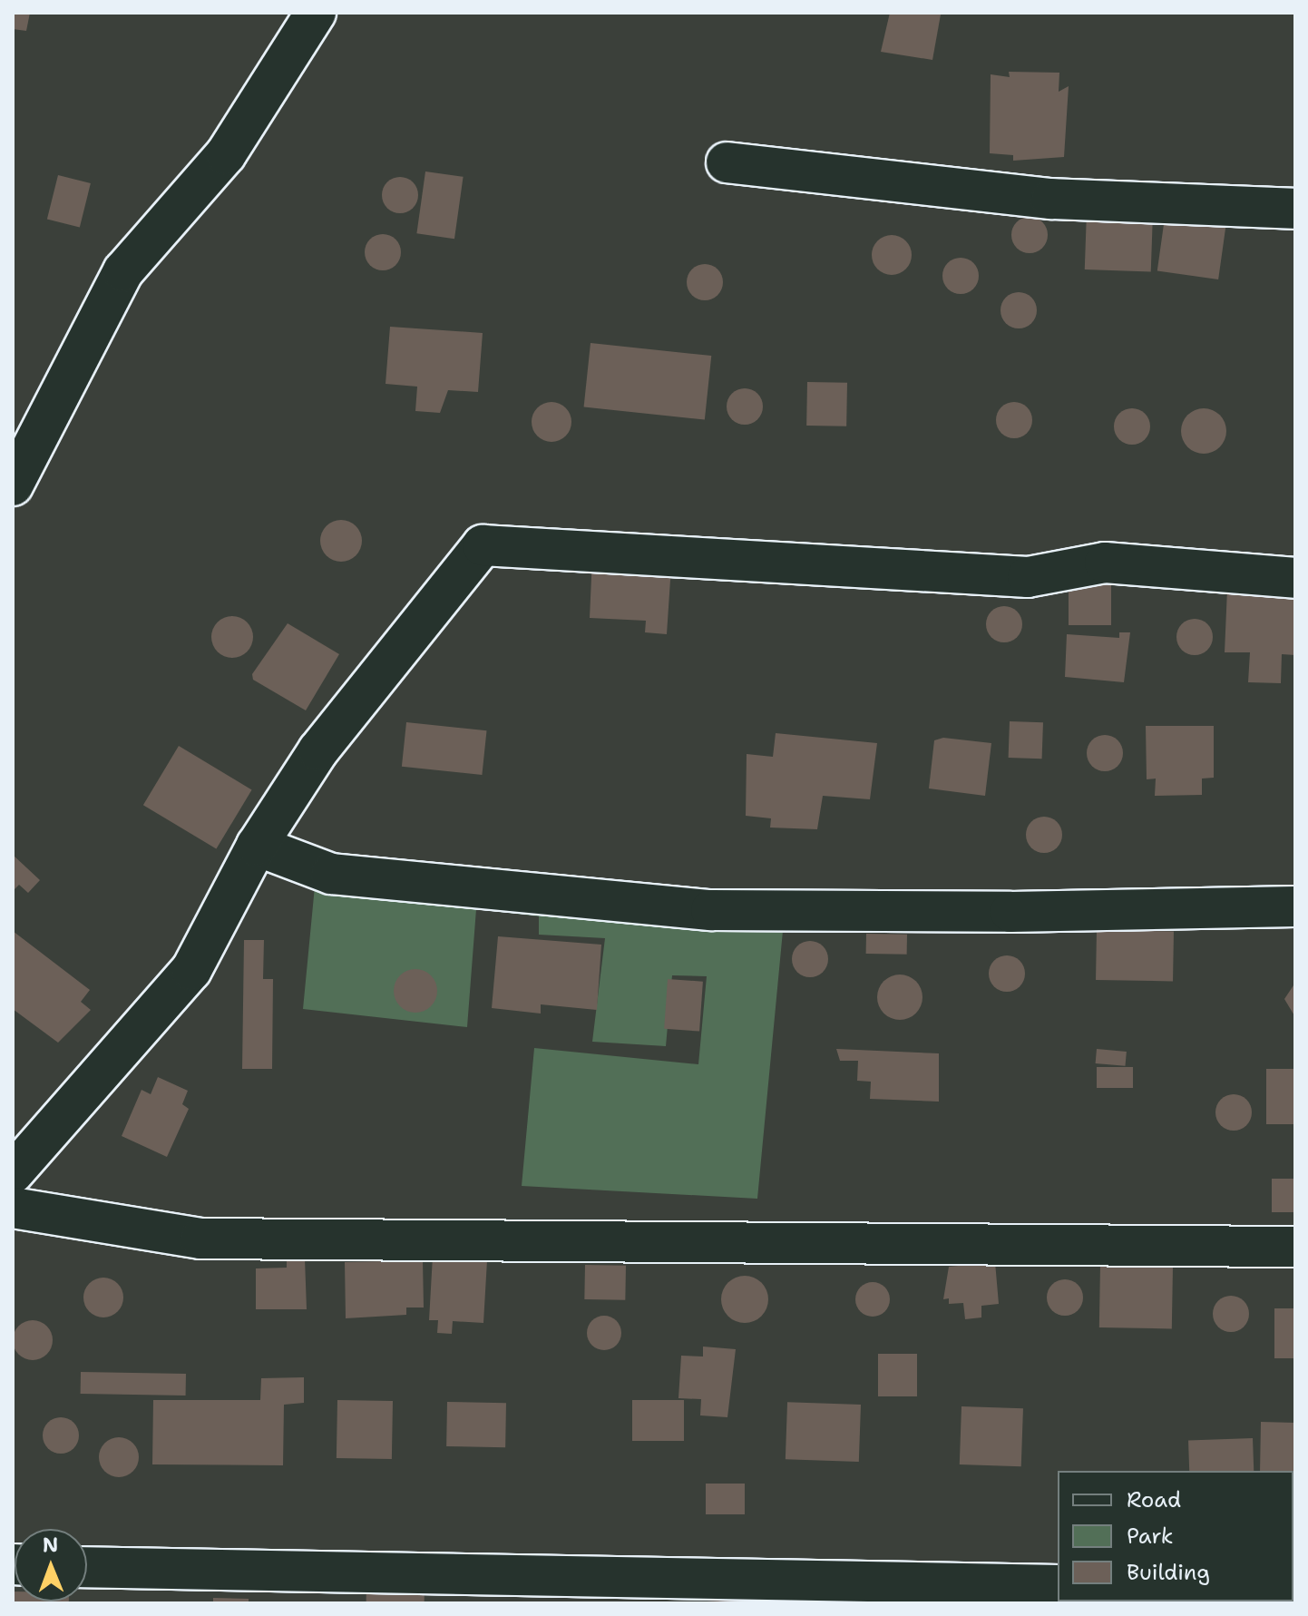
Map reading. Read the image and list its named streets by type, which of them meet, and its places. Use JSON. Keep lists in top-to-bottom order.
{
  "legend": ["Road", "Park", "Building"],
  "north": "top"
}
